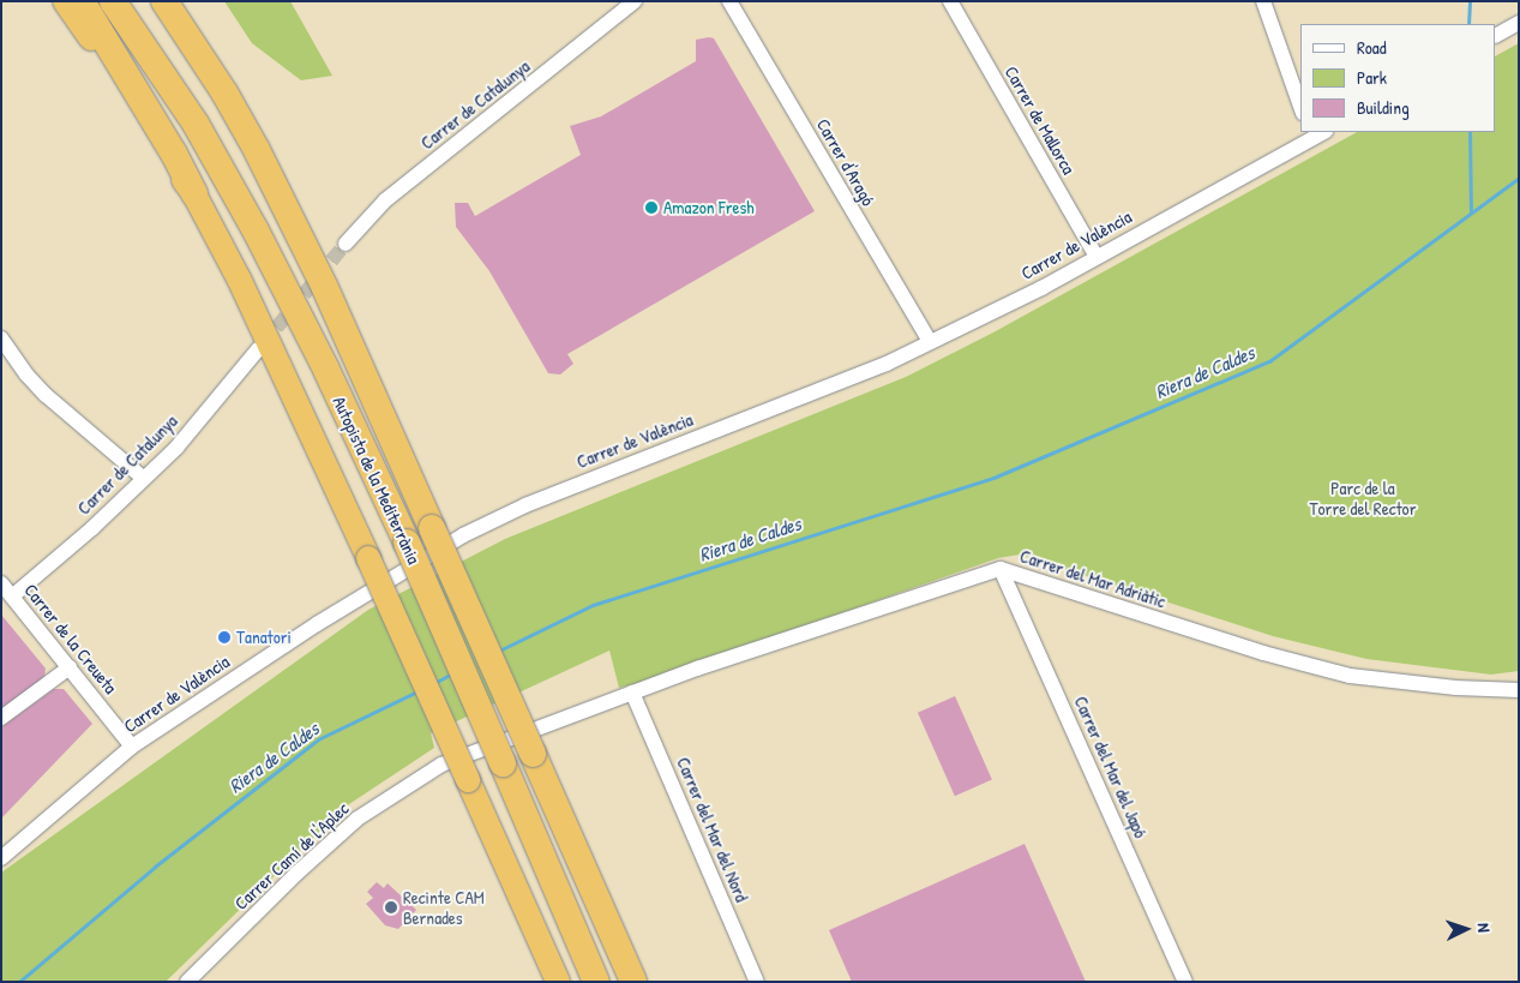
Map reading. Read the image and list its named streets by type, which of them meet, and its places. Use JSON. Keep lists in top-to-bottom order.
{
  "streets": {
    "highway": ["Autopista de la Mediterrània"],
    "street": [
      "Carrer de Catalunya",
      "Carrer de Mallorca",
      "Carrer d'Aragó",
      "Carrer de València",
      "Carrer del Mar Adriàtic",
      "Carrer de la Creueta",
      "Carrer del Mar del Japó",
      "Carrer del Mar del Nord",
      "Carrer Camí de l'Aplec"
    ]
  },
  "crossings": [
    ["Carrer de Catalunya", "Carrer de la Creueta"],
    ["Carrer de Mallorca", "Carrer de València"],
    ["Carrer d'Aragó", "Carrer de València"],
    ["Carrer de València", "Carrer de la Creueta"],
    ["Carrer del Mar Adriàtic", "Carrer del Mar del Japó"],
    ["Carrer del Mar Adriàtic", "Carrer del Mar del Nord"],
    ["Carrer del Mar Adriàtic", "Carrer Camí de l'Aplec"],
    ["Carrer del Mar del Nord", "Carrer Camí de l'Aplec"]
  ],
  "water": ["Riera de Caldes"],
  "parks": ["Parc de la Torre del Rector"],
  "places": ["Amazon Fresh", "Tanatori", "Recinte CAM Bernades"],
  "legend": ["Road", "Park", "Building"],
  "north": "right"
}
